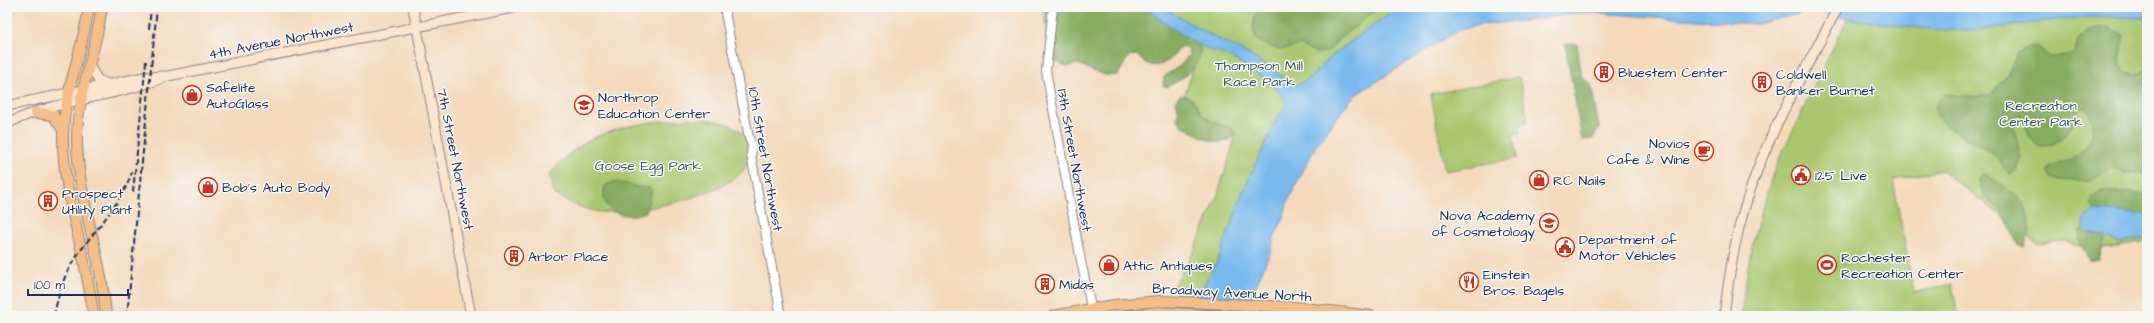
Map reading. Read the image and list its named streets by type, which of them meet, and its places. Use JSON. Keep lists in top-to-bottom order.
{
  "streets": {
    "main road": ["4th Avenue Northwest", "7th Street Northwest", "Broadway Avenue North"],
    "street": ["10th Street Northwest", "13th Street Northwest"]
  },
  "crossings": [
    ["4th Avenue Northwest", "7th Street Northwest"],
    ["13th Street Northwest", "Broadway Avenue North"]
  ],
  "parks": ["Thompson Mill Race Park", "Recreation Center Park", "Goose Egg Park"],
  "places": {
    "building": [
      "Bluestem Center",
      "Coldwell Banker Burnet",
      "Prospect Utility Plant",
      "Arbor Place",
      "Midas"
    ],
    "shop": [
      "Safelite AutoGlass",
      "RC Nails",
      "Bob's Auto Body",
      "Attic Antiques"
    ],
    "school or university": ["Northrop Education Center", "Nova Academy of Cosmetology"],
    "cafe": ["Novios Cafe & Wine"],
    "public building": ["125 Live", "Department of Motor Vehicles"],
    "sports": ["Rochester Recreation Center"],
    "restaurant": ["Einstein Bros. Bagels"]
  },
  "scale_bar": "100 m"
}
